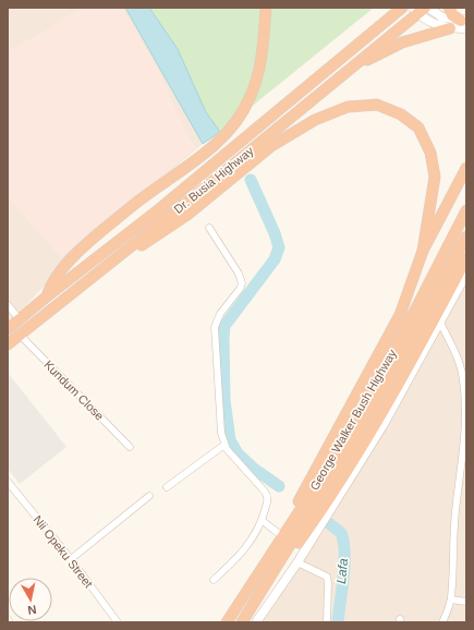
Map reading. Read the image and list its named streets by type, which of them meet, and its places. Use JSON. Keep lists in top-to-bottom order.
{
  "streets": {
    "highway": ["Dr. Busia Highway", "George Walker Bush Highway"],
    "street": ["Kundum Close", "Nii Opeku Street"]
  },
  "crossings": [
    ["Dr. Busia Highway", "Kundum Close"]
  ],
  "water": ["Lafa"],
  "north": "bottom"
}
